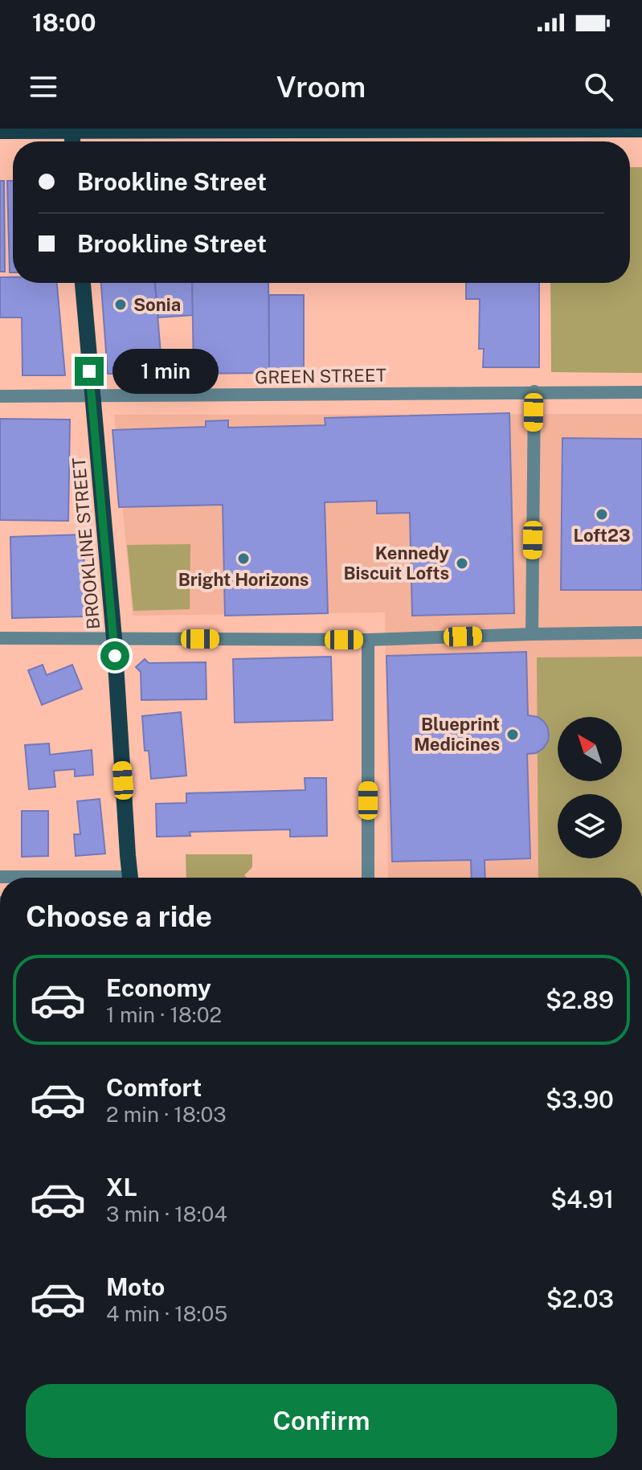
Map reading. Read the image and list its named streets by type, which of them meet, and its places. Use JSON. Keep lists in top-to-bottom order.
{
  "streets": {
    "main road": ["BROOKLINE STREET"],
    "street": ["GREEN STREET"]
  },
  "crossings": [
    ["GREEN STREET", "BROOKLINE STREET"]
  ],
  "places": [
    "Sonia",
    "Loft23",
    "Bright Horizons",
    "Kennedy Biscuit Lofts",
    "Blueprint Medicines"
  ],
  "north": "top left",
  "page": {
    "status": "18:00",
    "header": "Vroom",
    "banner": ["Brookline Street", "Brookline Street"],
    "bubble": "1 min",
    "heading": "Choose a ride",
    "list": [
      {
        "name": "Economy",
        "note": "1 min · 18:02",
        "value": "$2.89"
      },
      {
        "name": "Comfort",
        "note": "2 min · 18:03",
        "value": "$3.90"
      },
      {
        "name": "XL",
        "note": "3 min · 18:04",
        "value": "$4.91"
      },
      {
        "name": "Moto",
        "note": "4 min · 18:05",
        "value": "$2.03"
      }
    ],
    "buttons": "Confirm"
  }
}
